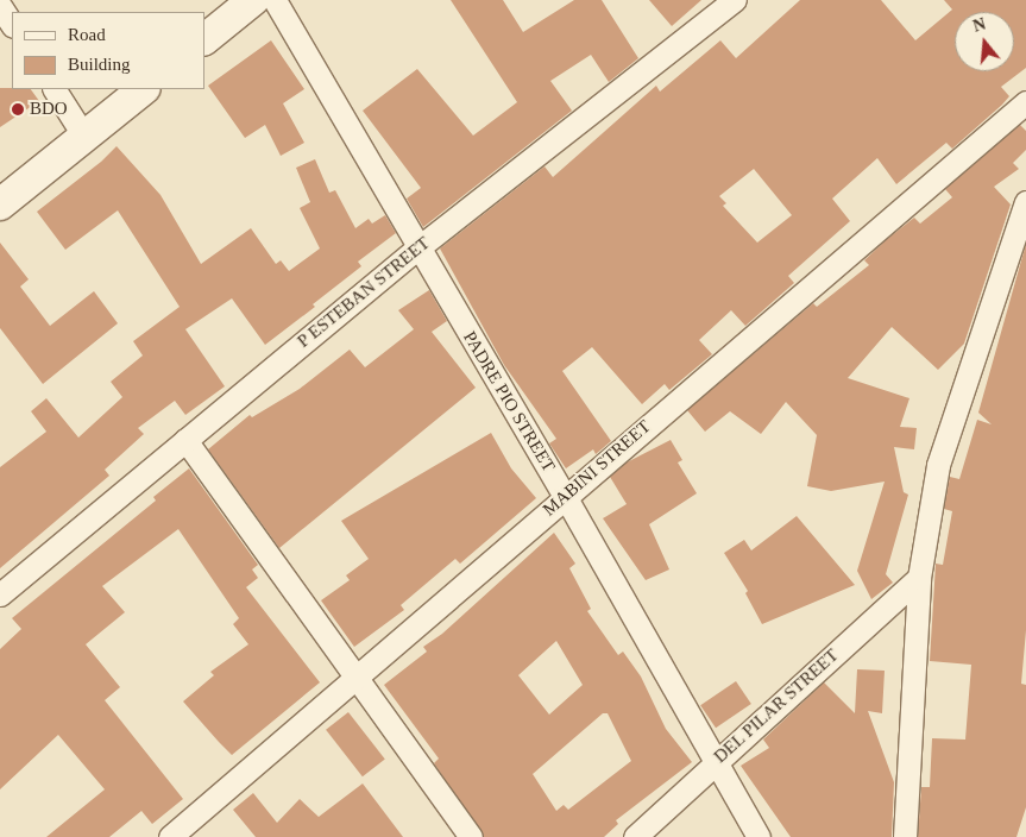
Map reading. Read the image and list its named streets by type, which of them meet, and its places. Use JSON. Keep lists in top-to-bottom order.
{
  "streets": {
    "street": [
      "P ESTEBAN STREET",
      "PADRE PIO STREET",
      "MABINI STREET",
      "DEL PILAR STREET"
    ]
  },
  "crossings": [
    ["P ESTEBAN STREET", "PADRE PIO STREET"],
    ["PADRE PIO STREET", "MABINI STREET"],
    ["PADRE PIO STREET", "DEL PILAR STREET"]
  ],
  "places": ["BDO"],
  "legend": ["Road", "Building"],
  "north": "top"
}
